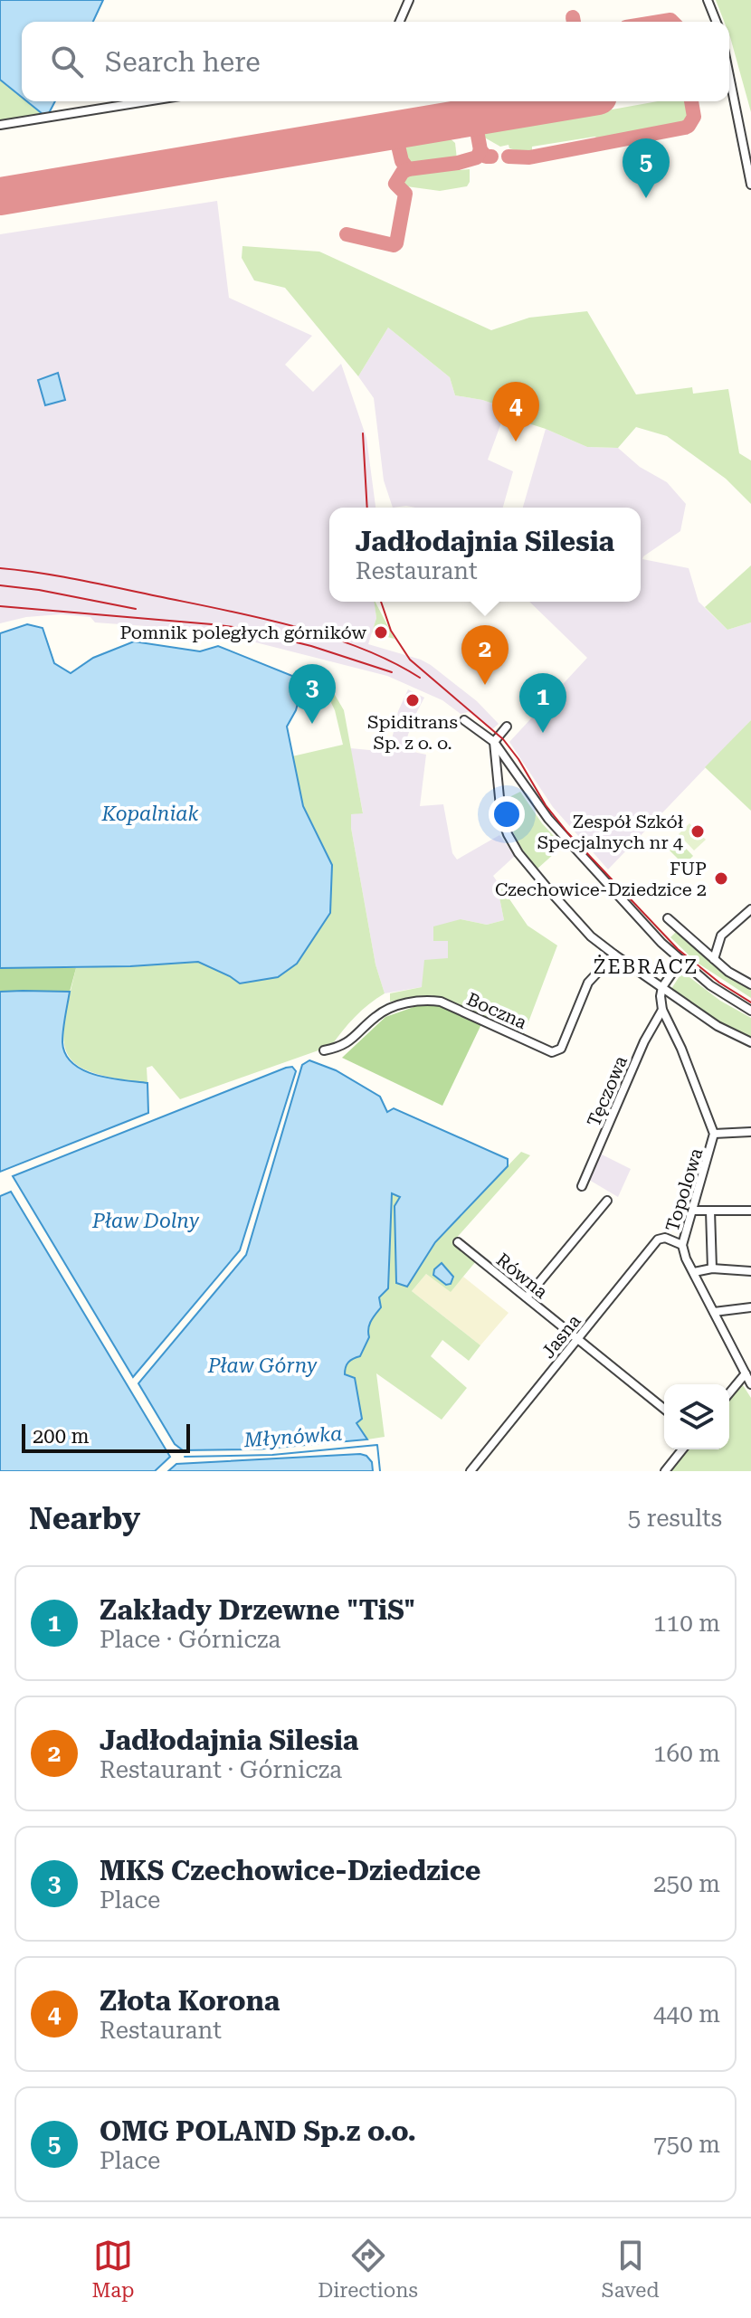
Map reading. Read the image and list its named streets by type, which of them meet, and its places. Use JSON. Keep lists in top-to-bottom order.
{
  "streets": {
    "street": [
      "Boczna",
      "Tęczowa",
      "Topolowa",
      "Równa",
      "Jasna"
    ]
  },
  "crossings": [
    ["Tęczowa", "Topolowa"],
    ["Topolowa", "Jasna"],
    ["Równa", "Jasna"]
  ],
  "districts": ["ŻEBRACZ"],
  "water": [
    "Kopalniak",
    "Pław Dolny",
    "Pław Górny",
    "Młynówka"
  ],
  "places": [
    "Pomnik poległych górników",
    "Spiditrans Sp. z o. o.",
    "Zespół Szkół Specjalnych nr 4",
    "FUP Czechowice-Dziedzice 2"
  ],
  "scale_bar": "200 m",
  "page": {
    "search": "Search here",
    "pins": [
      "5",
      "4",
      "2",
      "3",
      "1"
    ],
    "popup": ["Jadłodajnia Silesia", "Restaurant"],
    "scale": "200 m",
    "heading": ["Nearby", "5 results"],
    "list": [
      {
        "mark": "1",
        "name": "Zakłady Drzewne \"TiS\"",
        "note": "Place · Górnicza",
        "value": "110 m"
      },
      {
        "mark": "2",
        "name": "Jadłodajnia Silesia",
        "note": "Restaurant · Górnicza",
        "value": "160 m"
      },
      {
        "mark": "3",
        "name": "MKS Czechowice-Dziedzice",
        "note": "Place",
        "value": "250 m"
      },
      {
        "mark": "4",
        "name": "Złota Korona",
        "note": "Restaurant",
        "value": "440 m"
      },
      {
        "mark": "5",
        "name": "OMG POLAND Sp.z o.o.",
        "note": "Place",
        "value": "750 m"
      }
    ],
    "nav": ["Map", "Directions", "Saved"]
  }
}
